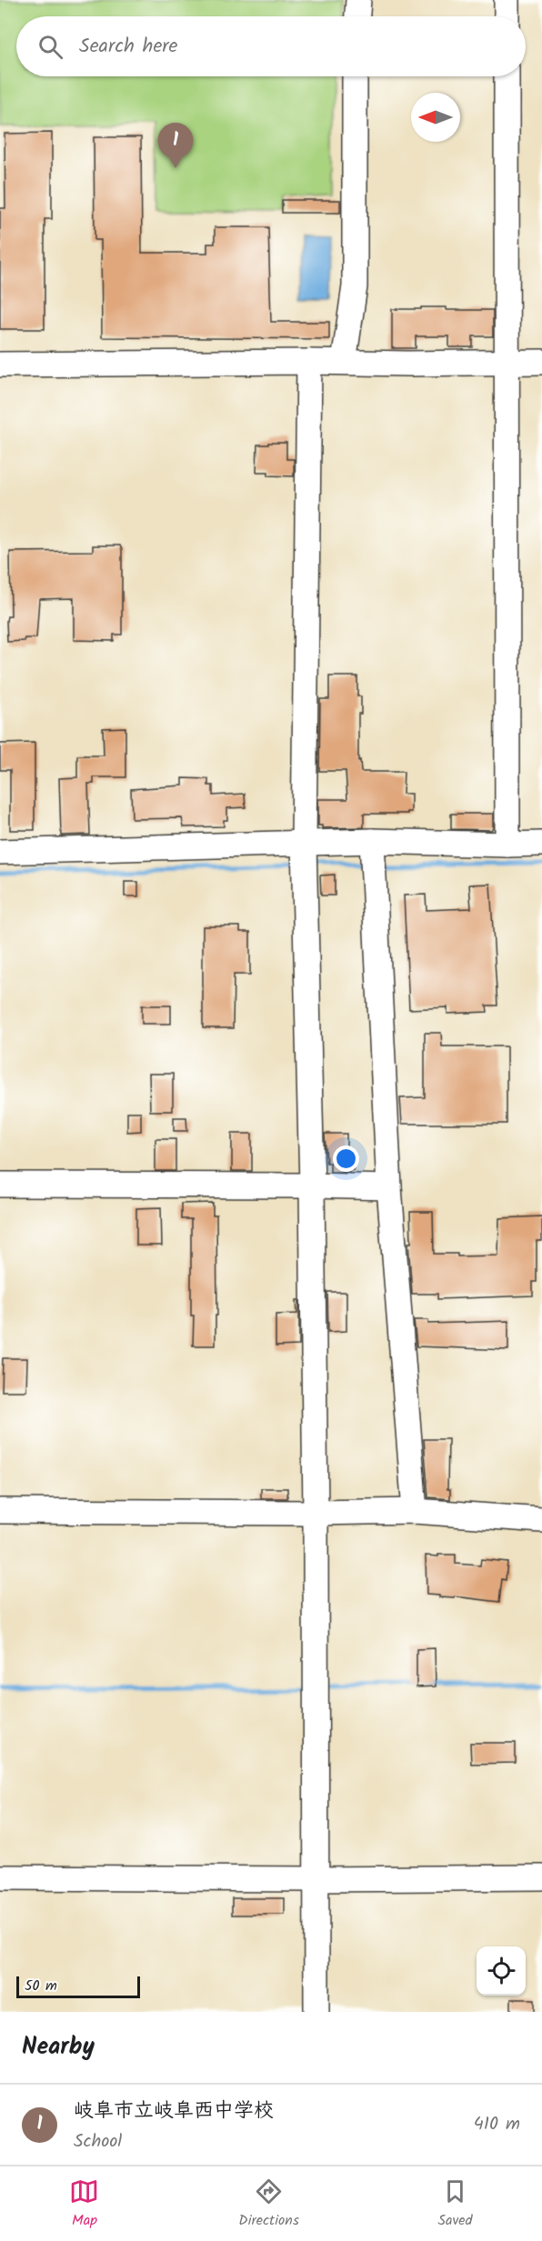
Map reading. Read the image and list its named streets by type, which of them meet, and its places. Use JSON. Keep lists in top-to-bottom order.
{
  "scale_bar": "50 m",
  "north": "left",
  "page": {
    "search": "Search here",
    "pins": "1",
    "scale": "50 m",
    "heading": "Nearby",
    "list": [
      {
        "mark": "1",
        "name": "岐阜市立岐阜西中学校",
        "note": "School",
        "value": "410 m"
      }
    ],
    "nav": ["Map", "Directions", "Saved"]
  }
}
